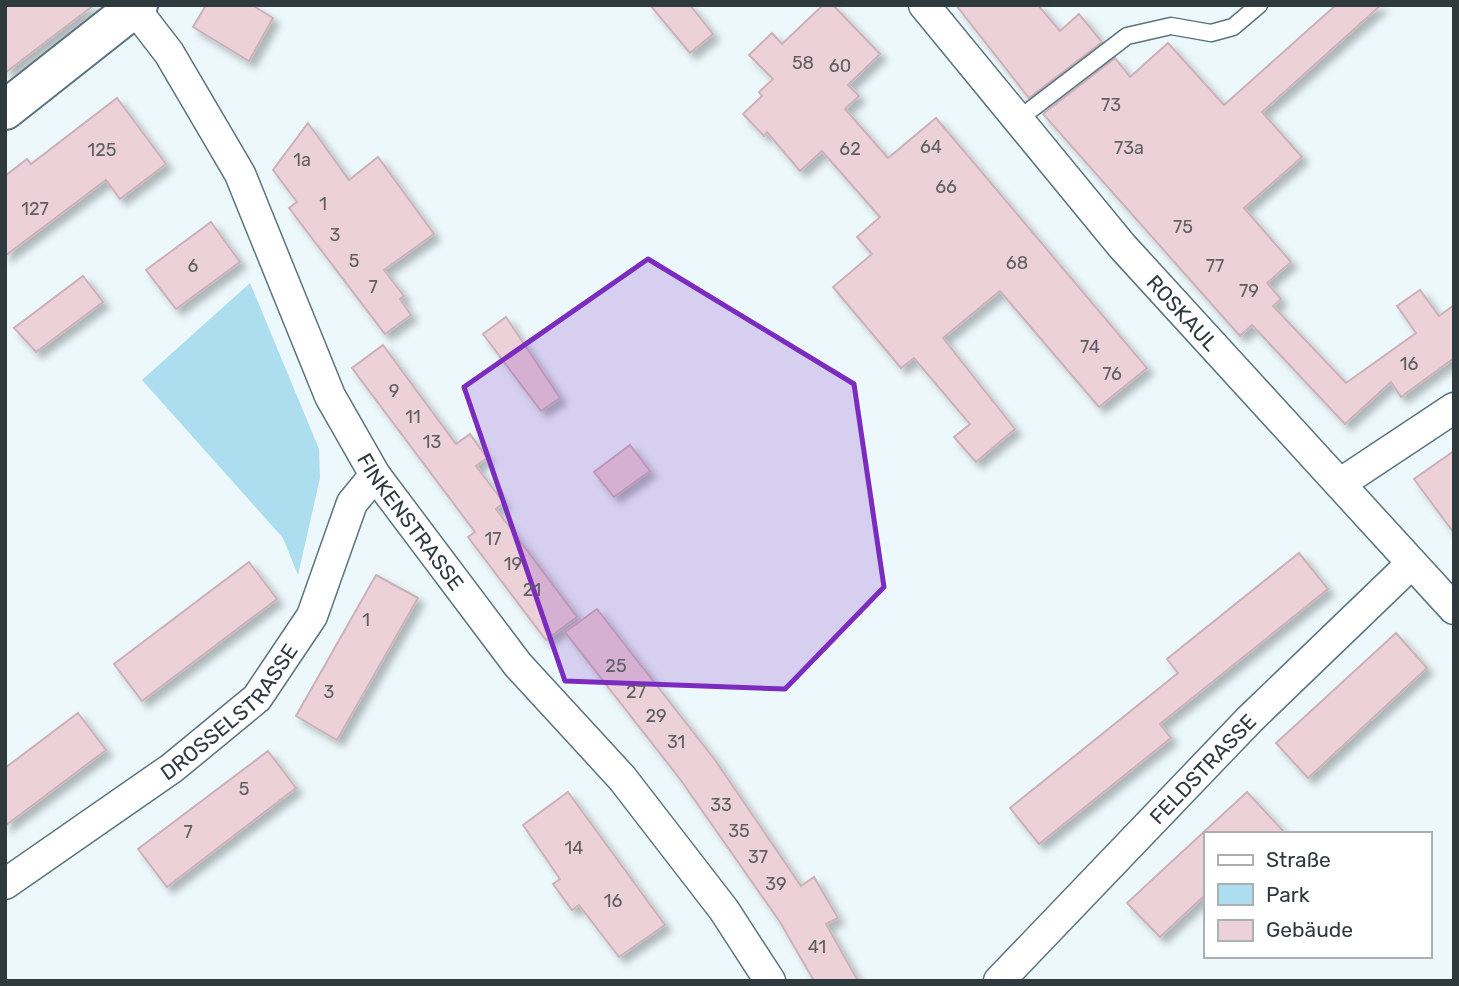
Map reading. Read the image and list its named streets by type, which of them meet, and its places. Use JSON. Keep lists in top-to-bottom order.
{
  "streets": {
    "street": [
      "ROSKAUL",
      "FINKENSTRASSE",
      "DROSSELSTRASSE",
      "FELDSTRASSE"
    ]
  },
  "crossings": [
    ["ROSKAUL", "FELDSTRASSE"],
    ["FINKENSTRASSE", "DROSSELSTRASSE"]
  ],
  "house_numbers": [
    "58",
    "60",
    "73",
    "64",
    "73a",
    "62",
    "125",
    "1a",
    "66",
    "1",
    "127",
    "75",
    "3",
    "5",
    "68",
    "6",
    "77",
    "7",
    "79",
    "74",
    "16",
    "76",
    "9",
    "11",
    "13",
    "17",
    "19",
    "21",
    "1",
    "25",
    "3",
    "27",
    "29",
    "31",
    "5",
    "33",
    "35",
    "7",
    "14",
    "37",
    "39",
    "16",
    "41"
  ],
  "legend": ["Straße", "Park", "Gebäude"]
}
